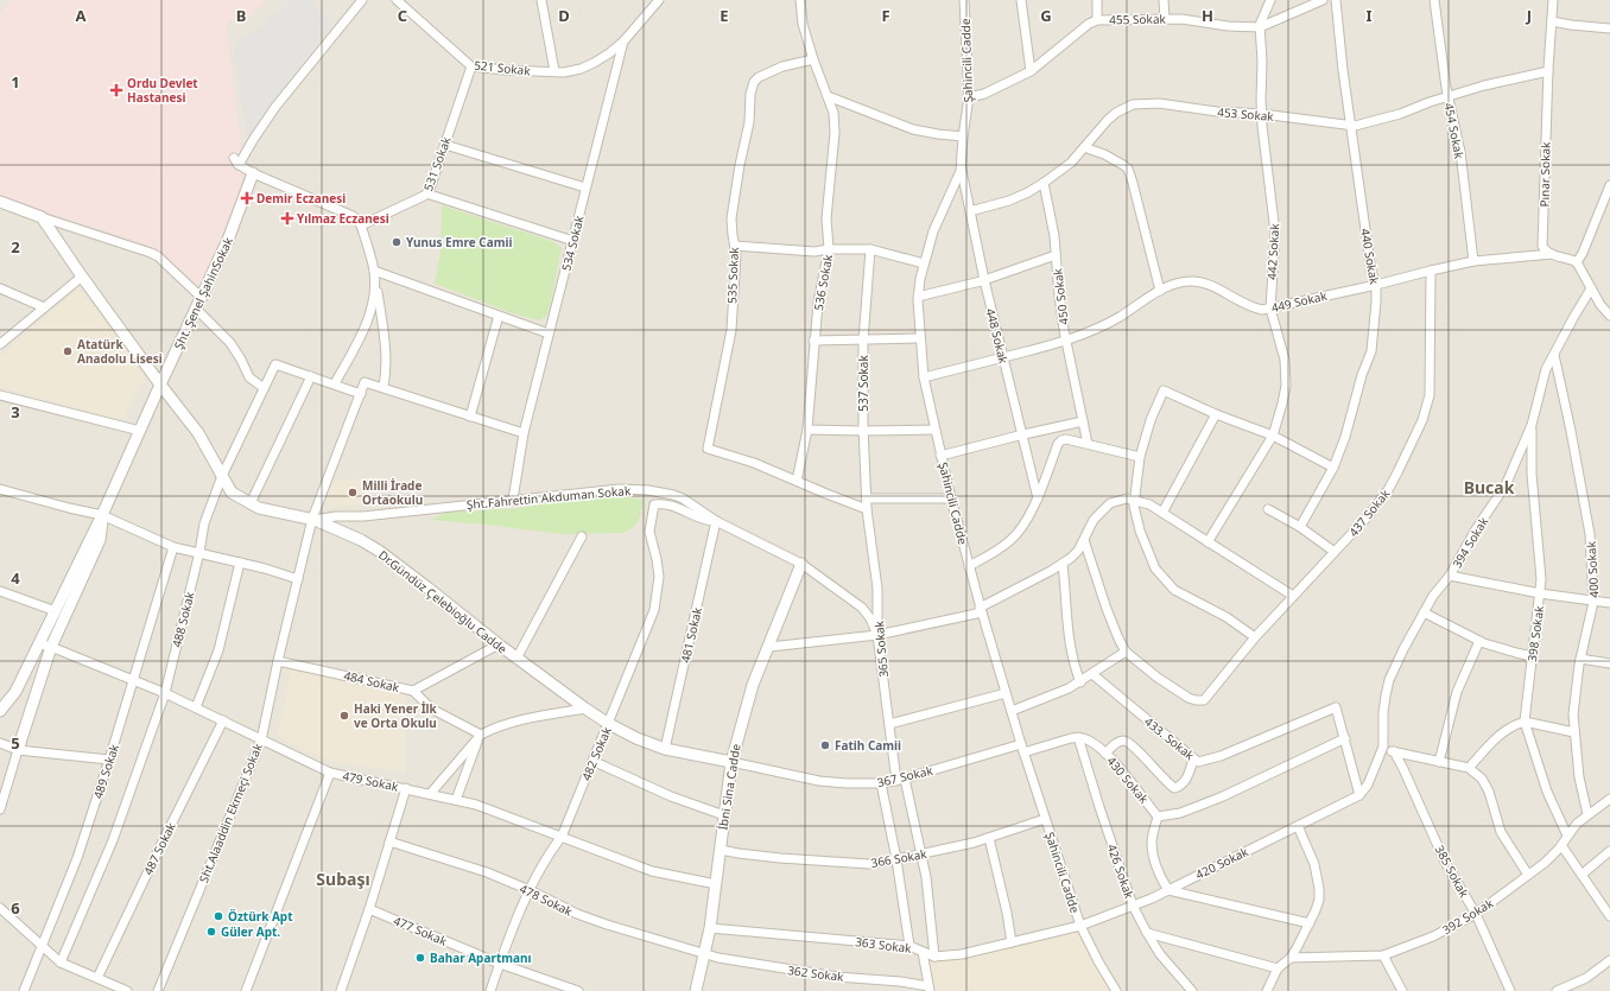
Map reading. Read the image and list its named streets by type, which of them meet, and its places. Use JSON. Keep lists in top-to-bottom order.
{
  "streets": {
    "street": [
      "455 Sokak",
      "Şahincili Cadde",
      "521 Sokak",
      "453 Sokak",
      "454 Sokak",
      "531 Sokak",
      "Pınar Sokak",
      "534 Sokak",
      "442 Sokak",
      "440 Sokak",
      "535 Sokak",
      "536 Sokak",
      "Şht. Şenel ŞahinSokak",
      "450 Sokak",
      "449 Sokak",
      "448 Sokak",
      "537 Sokak",
      "Şht.Fahrettin Akduman Sokak",
      "437 Sokak",
      "394 Sokak",
      "400 Sokak",
      "Dr.Gündüz Çelebioğlu Cadde",
      "488 Sokak",
      "398 Sokak",
      "481 Sokak",
      "365 Sokak",
      "484 Sokak",
      "433. Sokak",
      "482 Sokak",
      "489 Sokak",
      "367 Sokak",
      "430 Sokak",
      "479 Sokak",
      "İbni Sina Cadde",
      "Sht.Alaaddin Ekmeçi Sokak",
      "487 Sokak",
      "366 Sokak",
      "420 Sokak",
      "426 Sokak",
      "385 Sokak",
      "478 Sokak",
      "392 Sokak",
      "477 Sokak",
      "363 Sokak",
      "362 Sokak"
    ]
  },
  "crossings": [
    ["455 Sokak", "Şahincili Cadde"],
    ["455 Sokak", "442 Sokak"],
    ["Şahincili Cadde", "449 Sokak"],
    ["Şahincili Cadde", "448 Sokak"],
    ["Şahincili Cadde", "367 Sokak"],
    ["Şahincili Cadde", "366 Sokak"],
    ["Şahincili Cadde", "420 Sokak"],
    ["Şahincili Cadde", "363 Sokak"],
    ["521 Sokak", "531 Sokak"],
    ["521 Sokak", "534 Sokak"],
    ["453 Sokak", "454 Sokak"],
    ["453 Sokak", "Pınar Sokak"],
    ["453 Sokak", "442 Sokak"],
    ["453 Sokak", "440 Sokak"],
    ["453 Sokak", "450 Sokak"],
    ["453 Sokak", "448 Sokak"],
    ["454 Sokak", "449 Sokak"],
    ["Pınar Sokak", "449 Sokak"],
    ["534 Sokak", "Şht.Fahrettin Akduman Sokak"],
    ["442 Sokak", "449 Sokak"],
    ["440 Sokak", "449 Sokak"],
    ["535 Sokak", "536 Sokak"],
    ["Şht. Şenel ŞahinSokak", "Dr.Gündüz Çelebioğlu Cadde"],
    ["Şht. Şenel ŞahinSokak", "479 Sokak"],
    ["450 Sokak", "449 Sokak"],
    ["449 Sokak", "448 Sokak"],
    ["449 Sokak", "437 Sokak"],
    ["537 Sokak", "365 Sokak"],
    ["Şht.Fahrettin Akduman Sokak", "Dr.Gündüz Çelebioğlu Cadde"],
    ["Şht.Fahrettin Akduman Sokak", "481 Sokak"],
    ["Şht.Fahrettin Akduman Sokak", "365 Sokak"],
    ["Şht.Fahrettin Akduman Sokak", "482 Sokak"],
    ["Şht.Fahrettin Akduman Sokak", "İbni Sina Cadde"],
    ["Şht.Fahrettin Akduman Sokak", "Sht.Alaaddin Ekmeçi Sokak"],
    ["394 Sokak", "400 Sokak"],
    ["394 Sokak", "398 Sokak"],
    ["394 Sokak", "420 Sokak"],
    ["400 Sokak", "392 Sokak"],
    ["Dr.Gündüz Çelebioğlu Cadde", "488 Sokak"],
    ["Dr.Gündüz Çelebioğlu Cadde", "481 Sokak"],
    ["Dr.Gündüz Çelebioğlu Cadde", "482 Sokak"],
    ["Dr.Gündüz Çelebioğlu Cadde", "367 Sokak"],
    ["Dr.Gündüz Çelebioğlu Cadde", "İbni Sina Cadde"],
    ["Dr.Gündüz Çelebioğlu Cadde", "Sht.Alaaddin Ekmeçi Sokak"],
    ["488 Sokak", "479 Sokak"],
    ["488 Sokak", "Sht.Alaaddin Ekmeçi Sokak"],
    ["398 Sokak", "392 Sokak"],
    ["481 Sokak", "482 Sokak"],
    ["365 Sokak", "367 Sokak"],
    ["365 Sokak", "366 Sokak"],
    ["365 Sokak", "363 Sokak"],
    ["484 Sokak", "Sht.Alaaddin Ekmeçi Sokak"],
    ["482 Sokak", "479 Sokak"],
    ["482 Sokak", "478 Sokak"],
    ["482 Sokak", "477 Sokak"],
    ["489 Sokak", "479 Sokak"],
    ["367 Sokak", "İbni Sina Cadde"],
    ["430 Sokak", "426 Sokak"],
    ["479 Sokak", "İbni Sina Cadde"],
    ["479 Sokak", "Sht.Alaaddin Ekmeçi Sokak"],
    ["479 Sokak", "487 Sokak"],
    ["İbni Sina Cadde", "366 Sokak"],
    ["İbni Sina Cadde", "478 Sokak"],
    ["İbni Sina Cadde", "363 Sokak"],
    ["İbni Sina Cadde", "362 Sokak"],
    ["420 Sokak", "426 Sokak"],
    ["420 Sokak", "363 Sokak"],
    ["385 Sokak", "392 Sokak"],
    ["478 Sokak", "362 Sokak"]
  ],
  "districts": ["Bucak", "Subaşı"],
  "places": {
    "health": ["Ordu Devlet Hastanesi", "Demir Eczanesi", "Yılmaz Eczanesi"],
    "other": [
      "Yunus Emre Camii",
      "Atatürk Anadolu Lisesi",
      "Milli İrade Ortaokulu",
      "Haki Yener İlk ve Orta Okulu",
      "Fatih Camii",
      "Öztürk Apt",
      "Güler Apt.",
      "Bahar Apartmanı"
    ]
  },
  "grid": {
    "columns": [
      "A",
      "B",
      "C",
      "D",
      "E",
      "F",
      "G",
      "H",
      "I",
      "J"
    ],
    "rows": [
      "1",
      "2",
      "3",
      "4",
      "5",
      "6"
    ]
  }
}
